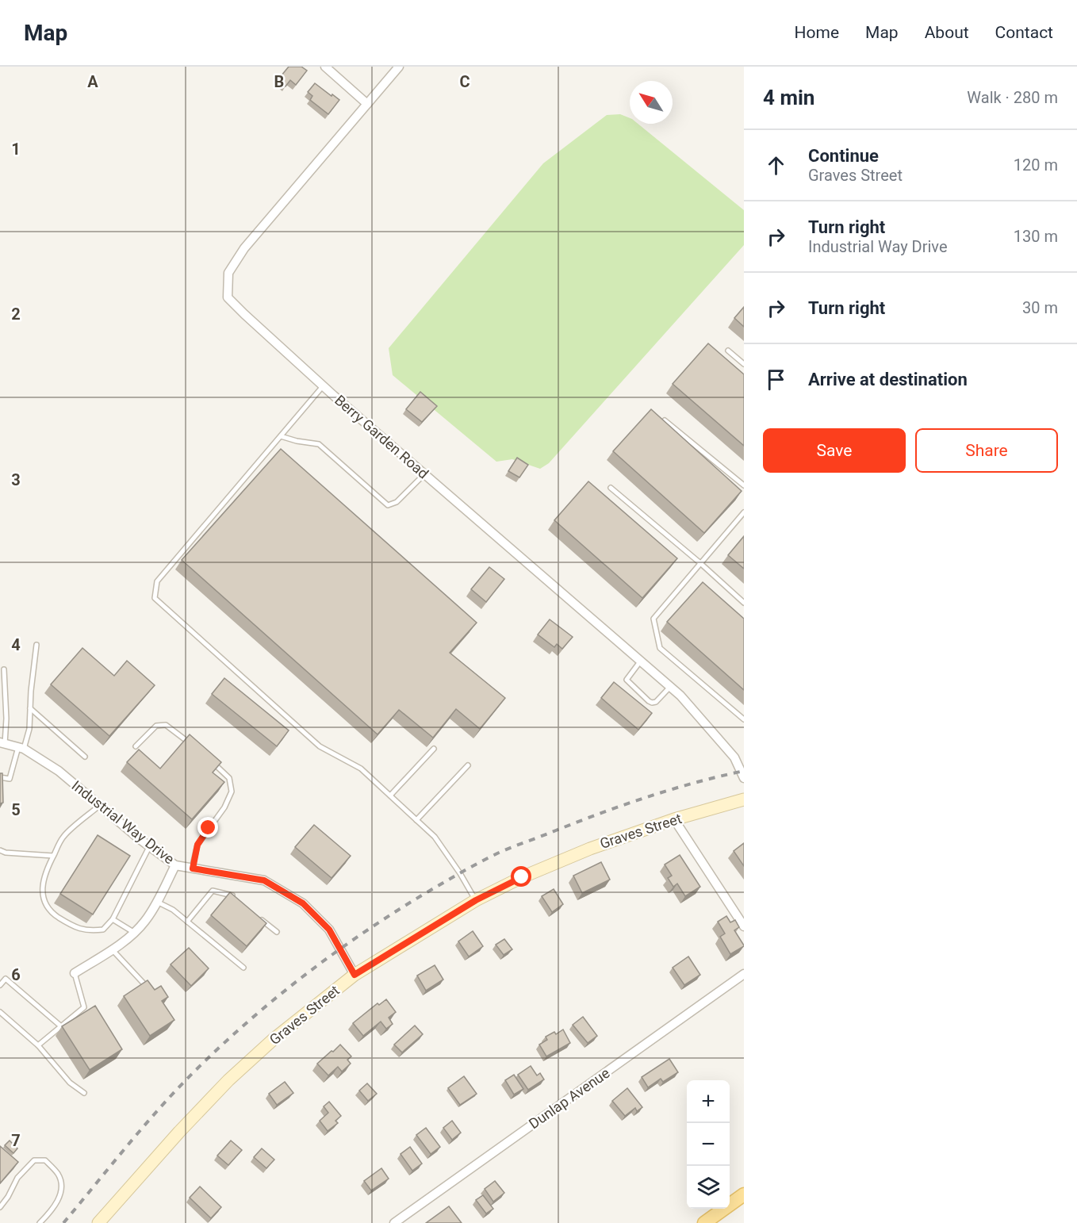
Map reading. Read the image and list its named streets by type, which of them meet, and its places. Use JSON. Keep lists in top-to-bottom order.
{
  "streets": {
    "street": [
      "Berry Garden Road",
      "Industrial Way Drive",
      "Graves Street",
      "Dunlap Avenue"
    ]
  },
  "crossings": [
    ["Industrial Way Drive", "Graves Street"]
  ],
  "north": "top left",
  "page": {
    "header": "Map",
    "nav": [
      "Home",
      "Map",
      "About",
      "Contact"
    ],
    "heading": ["4 min", "Walk · 280 m"],
    "list": [
      ["Continue", "Graves Street", "120 m"],
      ["Turn right", "Industrial Way Drive", "130 m"],
      ["Turn right", "30 m"],
      "Arrive at destination"
    ],
    "buttons": ["Save", "Share"],
    "map_buttons": ["+", "−"]
  },
  "grid": {
    "columns": ["A", "B", "C"],
    "rows": [
      "1",
      "2",
      "3",
      "4",
      "5",
      "6",
      "7"
    ]
  }
}
